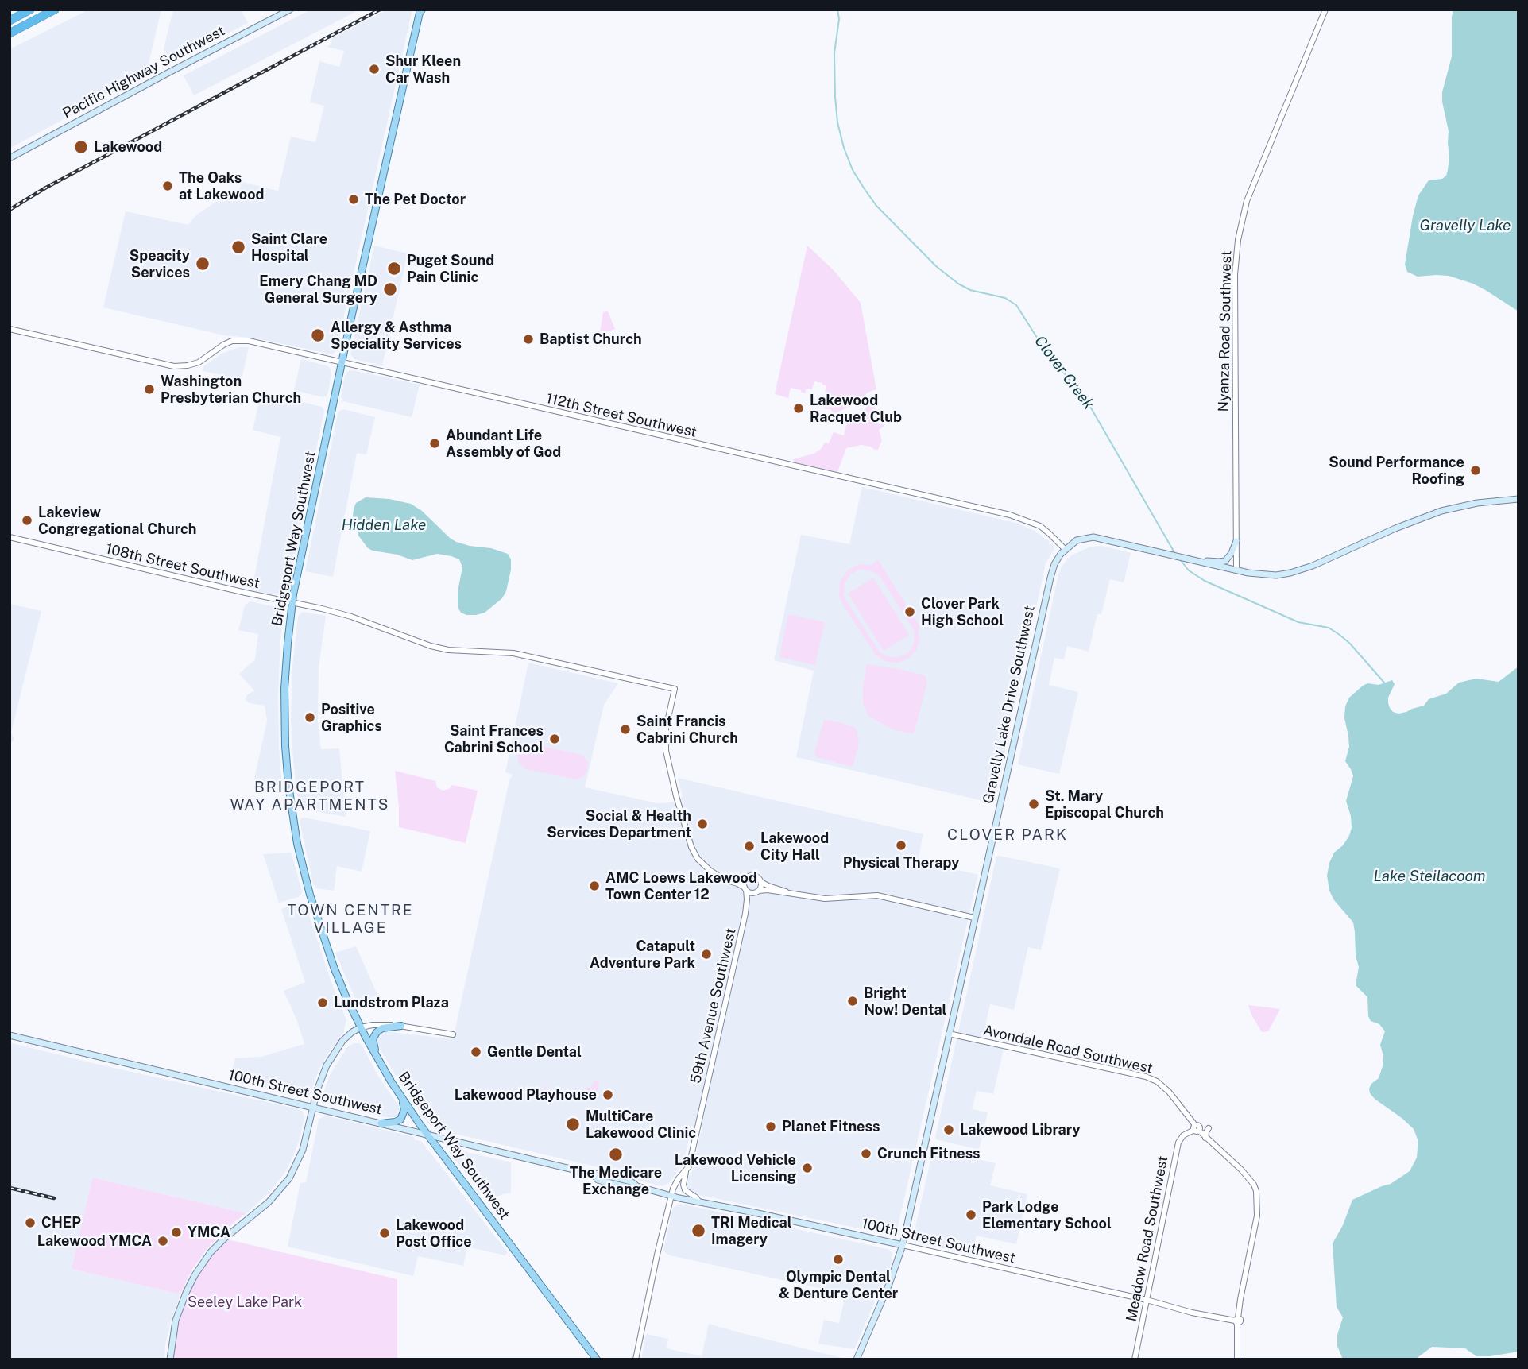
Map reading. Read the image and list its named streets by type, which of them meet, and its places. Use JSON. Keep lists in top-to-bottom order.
{
  "streets": {
    "main road": [
      "Pacific Highway Southwest",
      "Bridgeport Way Southwest",
      "Gravelly Lake Drive Southwest",
      "100th Street Southwest"
    ],
    "street": [
      "Nyanza Road Southwest",
      "112th Street Southwest",
      "108th Street Southwest",
      "59th Avenue Southwest",
      "Avondale Road Southwest",
      "Meadow Road Southwest"
    ]
  },
  "crossings": [
    ["112th Street Southwest", "Bridgeport Way Southwest"],
    ["112th Street Southwest", "Gravelly Lake Drive Southwest"],
    ["Bridgeport Way Southwest", "108th Street Southwest"],
    ["Bridgeport Way Southwest", "100th Street Southwest"],
    ["Gravelly Lake Drive Southwest", "Avondale Road Southwest"],
    ["Gravelly Lake Drive Southwest", "100th Street Southwest"],
    ["59th Avenue Southwest", "100th Street Southwest"],
    ["Avondale Road Southwest", "100th Street Southwest"],
    ["Avondale Road Southwest", "Meadow Road Southwest"],
    ["100th Street Southwest", "Meadow Road Southwest"]
  ],
  "districts": ["BRIDGEPORT WAY APARTMENTS", "CLOVER PARK", "TOWN CENTRE VILLAGE"],
  "water": [
    "Gravelly Lake",
    "Clover Creek",
    "Hidden Lake",
    "Lake Steilacoom"
  ],
  "parks": ["Seeley Lake Park"],
  "places": [
    "Shur Kleen Car Wash",
    "Lakewood",
    "The Oaks at Lakewood",
    "The Pet Doctor",
    "Saint Clare Hospital",
    "Speacity Services",
    "Puget Sound Pain Clinic",
    "Emery Chang MD General Surgery",
    "Allergy & Asthma Speciality Services",
    "Baptist Church",
    "Washington Presbyterian Church",
    "Lakewood Racquet Club",
    "Abundant Life Assembly of God",
    "Sound Performance Roofing",
    "Lakeview Congregational Church",
    "Clover Park High School",
    "Positive Graphics",
    "Saint Francis Cabrini Church",
    "Saint Frances Cabrini School",
    "St. Mary Episcopal Church",
    "Social & Health Services Department",
    "Physical Therapy",
    "Lakewood City Hall",
    "AMC Loews Lakewood Town Center 12",
    "Catapult Adventure Park",
    "Bright Now! Dental",
    "Lundstrom Plaza",
    "Gentle Dental",
    "Lakewood Playhouse",
    "MultiCare Lakewood Clinic",
    "Planet Fitness",
    "Lakewood Library",
    "Crunch Fitness",
    "The Medicare Exchange",
    "Lakewood Vehicle Licensing",
    "Park Lodge Elementary School",
    "CHEP",
    "TRI Medical Imagery",
    "YMCA",
    "Lakewood Post Office",
    "Lakewood YMCA",
    "Olympic Dental & Denture Center"
  ]
}
